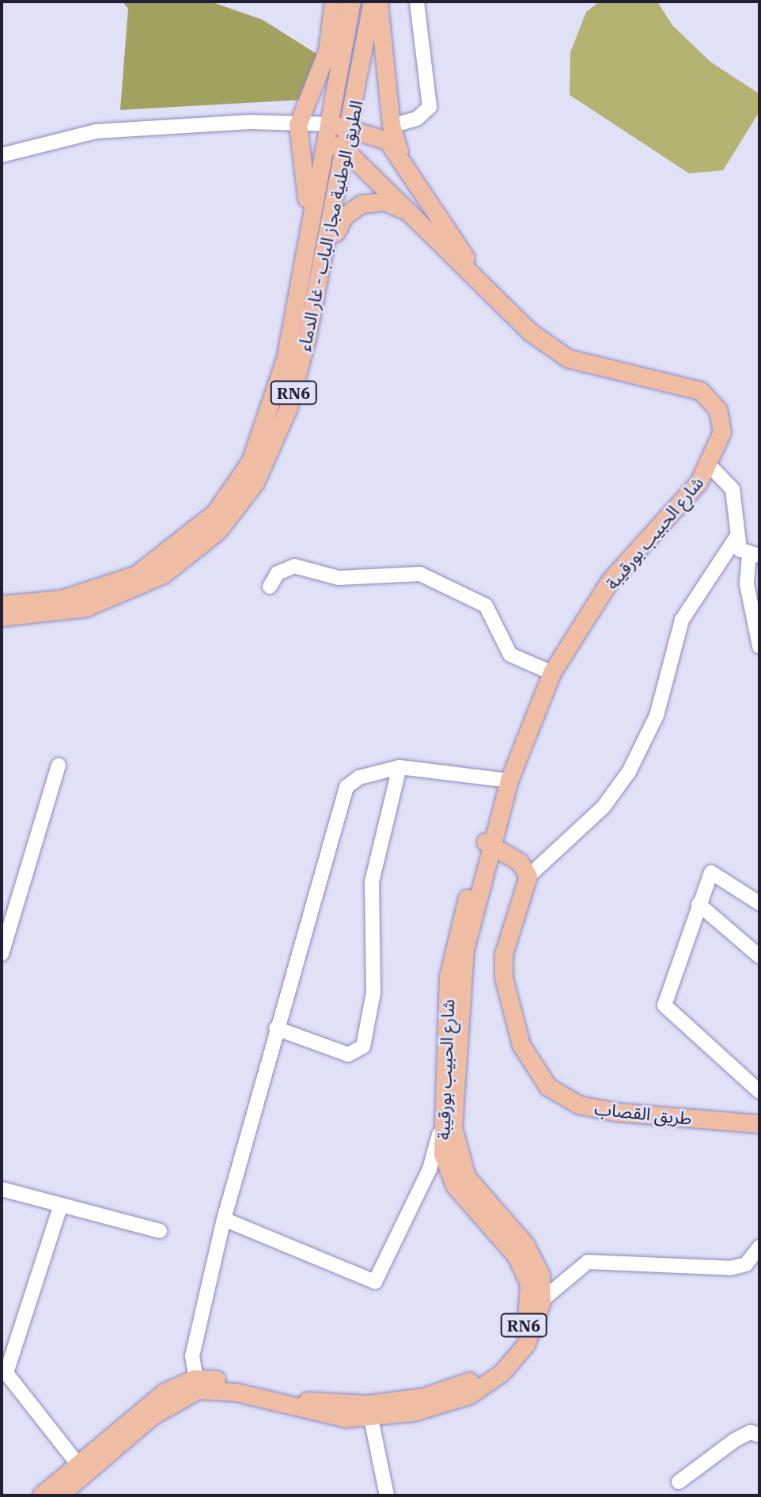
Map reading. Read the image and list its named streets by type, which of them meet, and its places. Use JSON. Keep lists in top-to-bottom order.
{
  "streets": {
    "main road": [
      "الطريق الوطنية مجاز الباب - غار الدماء",
      "RN6",
      "شارع الحبيب بورقيبة",
      "طريق القصاب"
    ]
  },
  "crossings": [
    ["الطريق الوطنية مجاز الباب - غار الدماء", "شارع الحبيب بورقيبة"]
  ]
}
